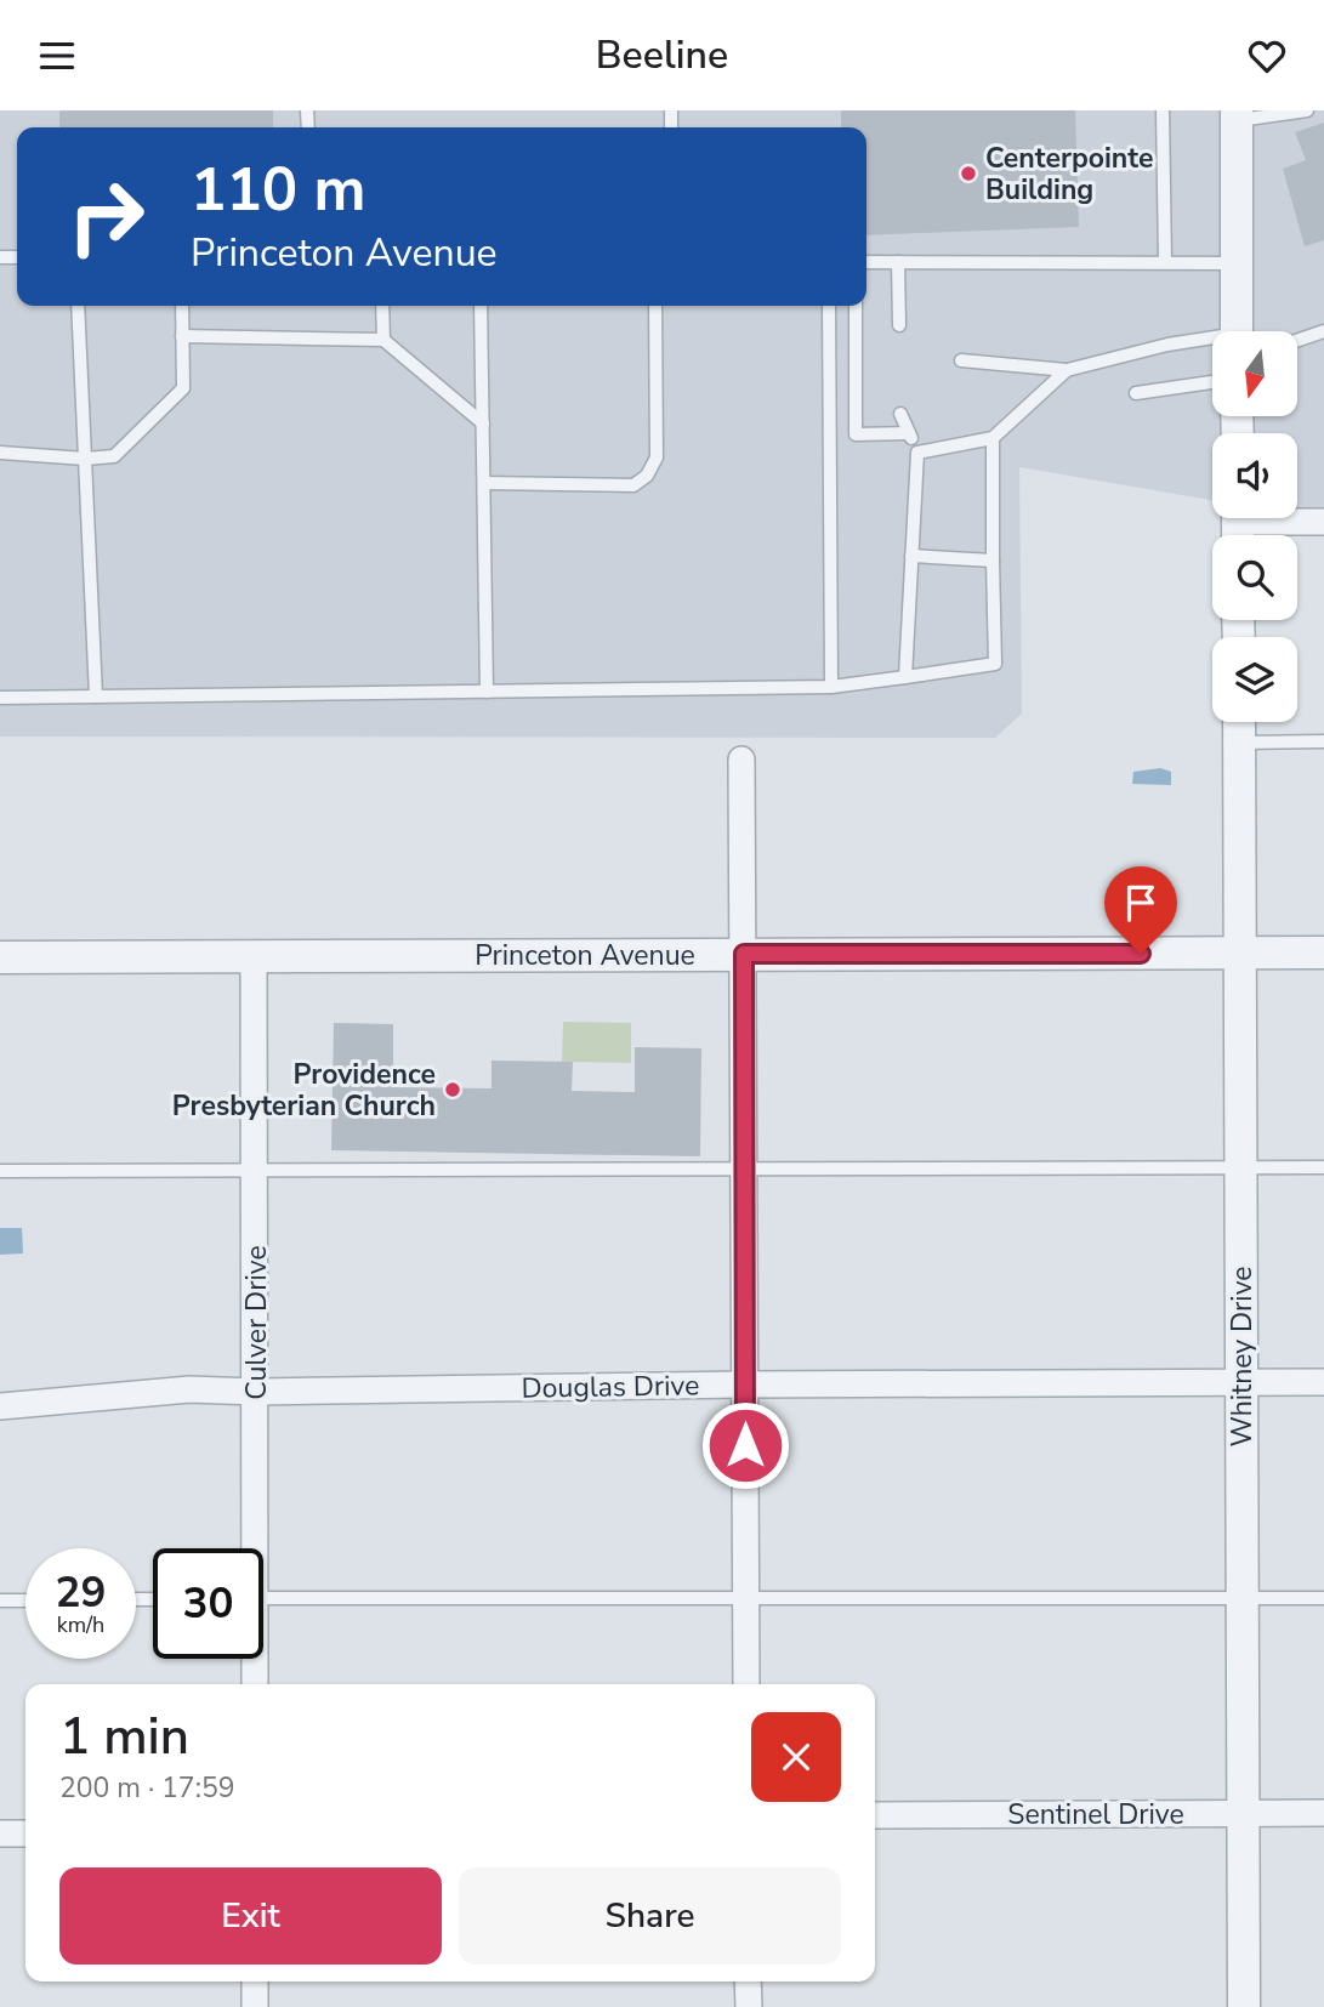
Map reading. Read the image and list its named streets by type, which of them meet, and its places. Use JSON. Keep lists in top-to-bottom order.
{
  "streets": {
    "street": [
      "Princeton Avenue",
      "Culver Drive",
      "Whitney Drive",
      "Douglas Drive",
      "Sentinel Drive"
    ]
  },
  "crossings": [
    ["Princeton Avenue", "Culver Drive"],
    ["Princeton Avenue", "Whitney Drive"],
    ["Culver Drive", "Douglas Drive"],
    ["Whitney Drive", "Douglas Drive"],
    ["Whitney Drive", "Sentinel Drive"]
  ],
  "places": ["Centerpointe Building", "Providence Presbyterian Church"],
  "north": "bottom",
  "page": {
    "header": "Beeline",
    "turn": ["110 m", "Princeton Avenue"],
    "speed": "29 km/h",
    "limit": "30",
    "heading": ["1 min", "200 m · 17:59"],
    "buttons": ["Exit", "Share"]
  }
}
